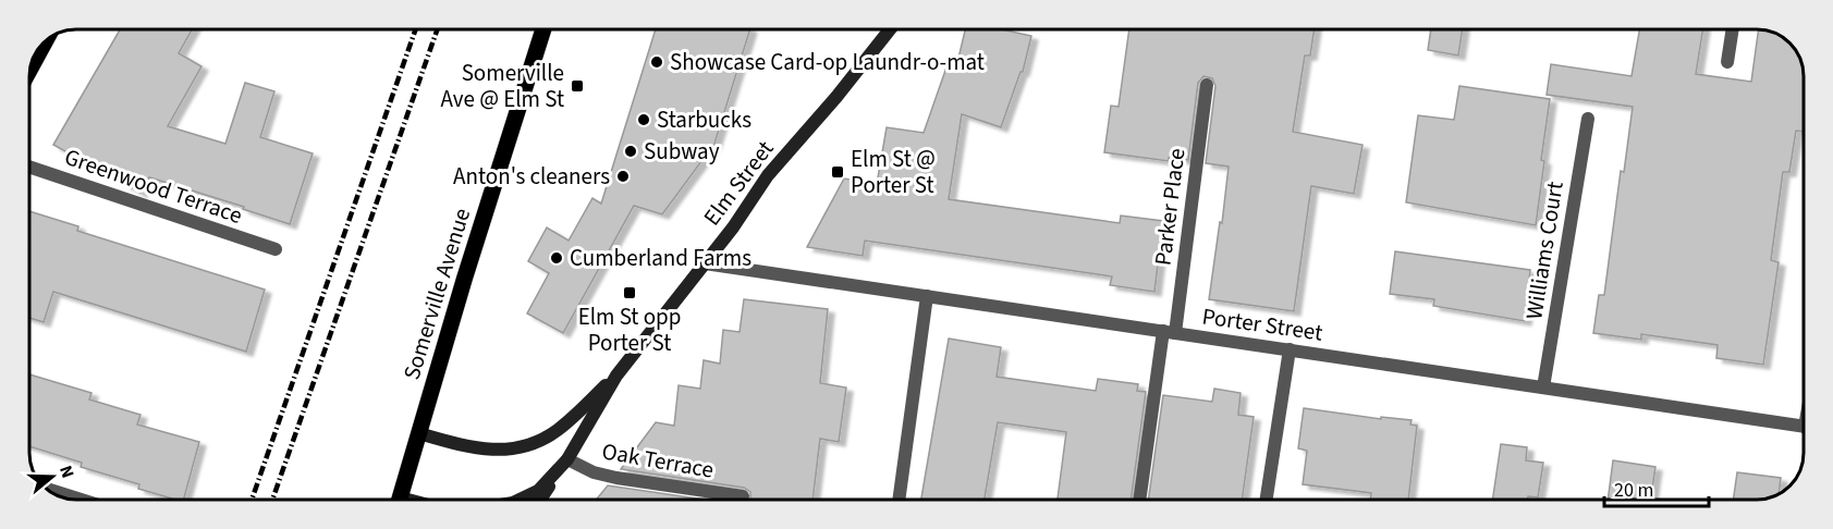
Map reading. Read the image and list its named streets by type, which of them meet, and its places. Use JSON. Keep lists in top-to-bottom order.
{
  "streets": {
    "main road": ["Elm Street", "Somerville Avenue"],
    "street": [
      "Greenwood Terrace",
      "Parker Place",
      "Williams Court",
      "Porter Street",
      "Oak Terrace"
    ]
  },
  "crossings": [
    ["Elm Street", "Somerville Avenue"],
    ["Elm Street", "Porter Street"],
    ["Elm Street", "Oak Terrace"],
    ["Parker Place", "Porter Street"],
    ["Williams Court", "Porter Street"]
  ],
  "places": {
    "other": [
      "Showcase Card-op Laundr-o-mat",
      "Starbucks",
      "Subway",
      "Anton's cleaners",
      "Cumberland Farms"
    ],
    "transit": ["Somerville Ave @ Elm St", "Elm St @ Porter St", "Elm St opp Porter St"]
  },
  "scale_bar": "20 m",
  "north": "right"
}
